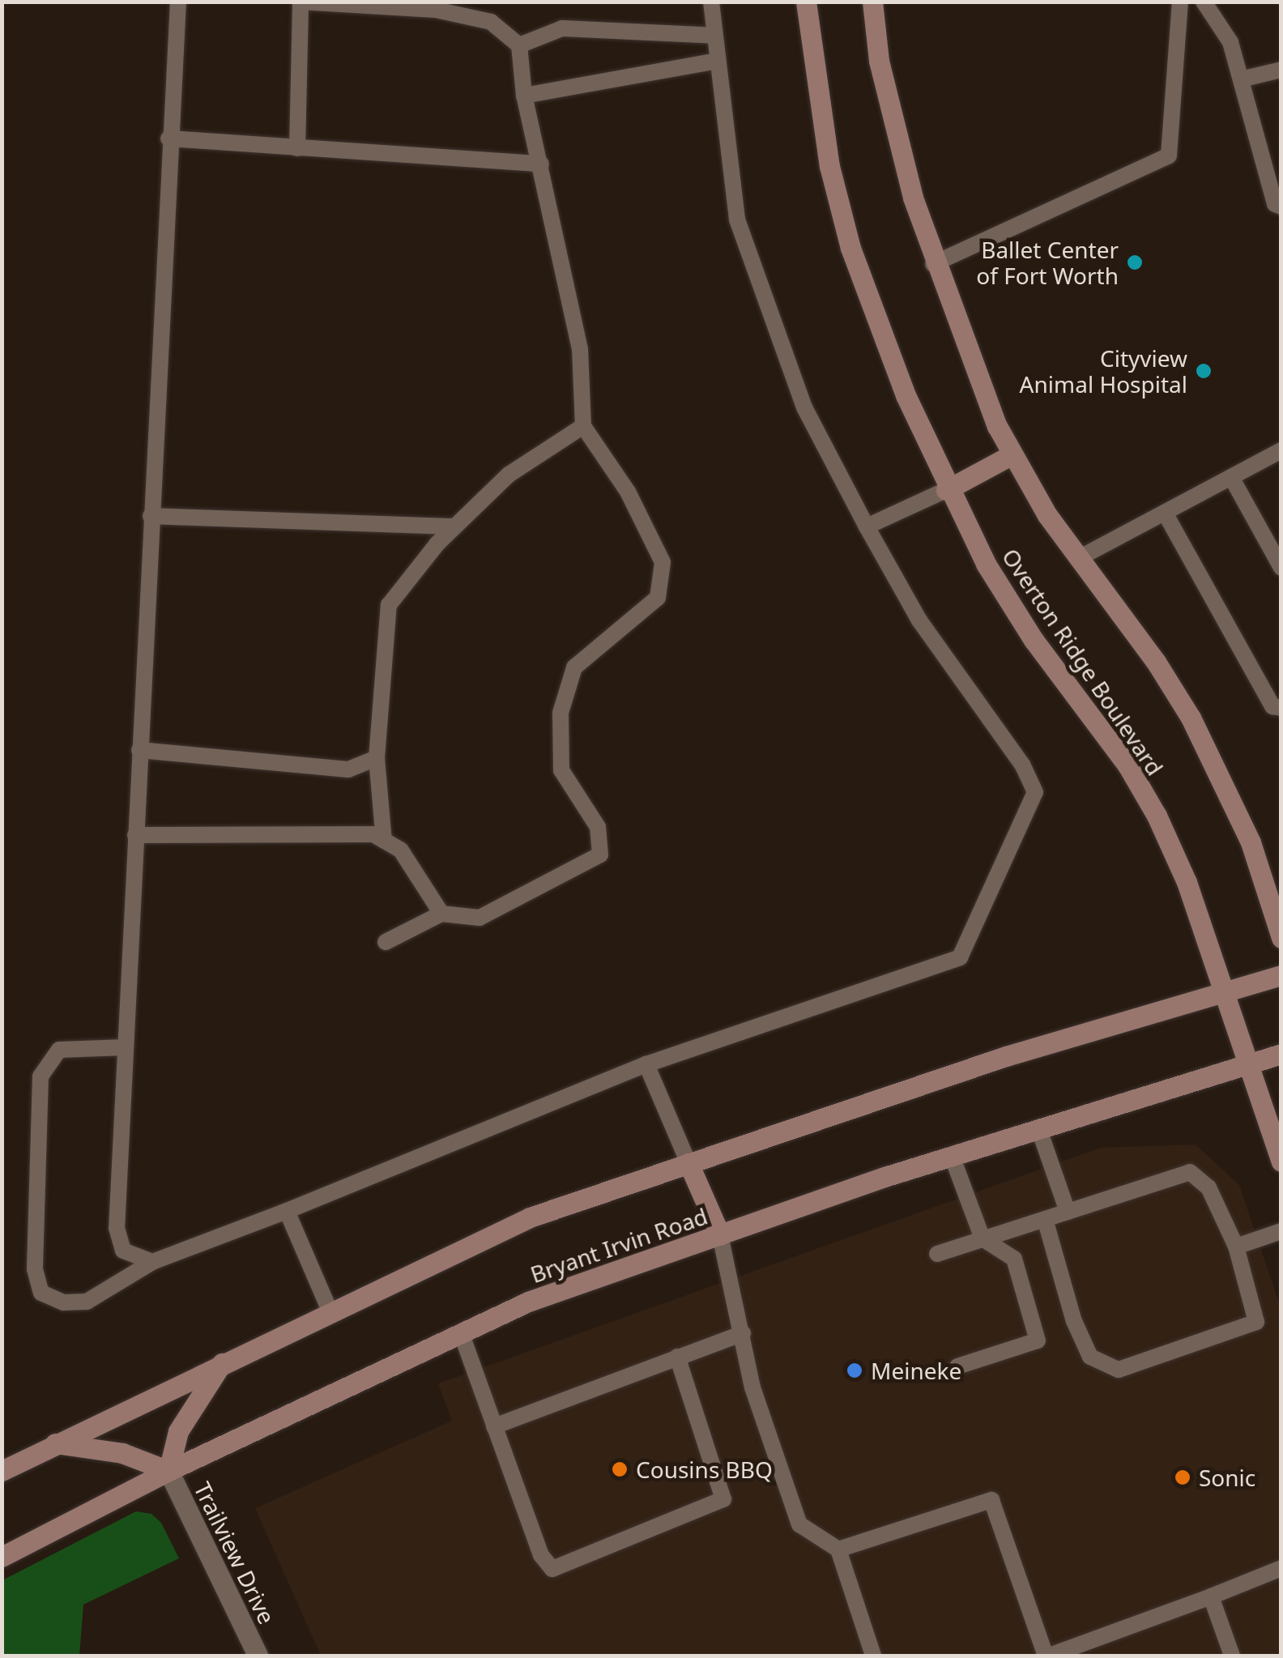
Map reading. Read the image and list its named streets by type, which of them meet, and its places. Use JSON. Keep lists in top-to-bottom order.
{
  "streets": {
    "main road": ["Overton Ridge Boulevard", "Bryant Irvin Road"],
    "street": ["Trailview Drive"]
  },
  "crossings": [
    ["Overton Ridge Boulevard", "Bryant Irvin Road"],
    ["Bryant Irvin Road", "Trailview Drive"]
  ],
  "places": [
    "Ballet Center of Fort Worth",
    "Cityview Animal Hospital",
    "Meineke",
    "Cousins BBQ",
    "Sonic"
  ]
}
